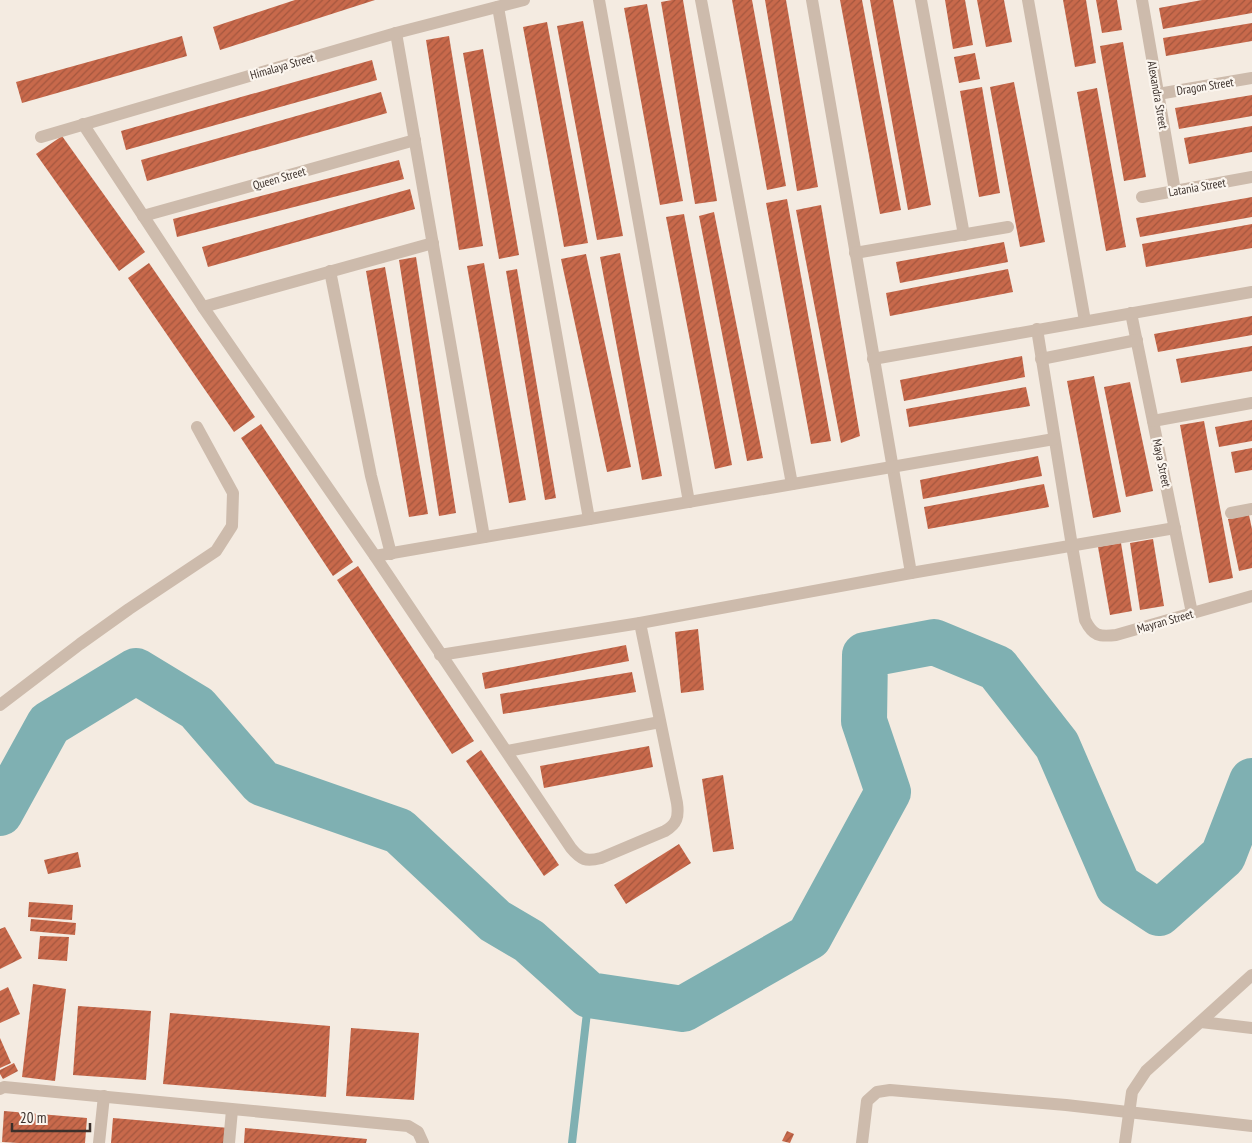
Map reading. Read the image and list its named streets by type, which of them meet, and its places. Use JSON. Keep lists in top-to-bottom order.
{
  "streets": {
    "street": [
      "Himalaya Street",
      "Dragon Street",
      "Alexandra Street",
      "Queen Street",
      "Latania Street",
      "Maya Street",
      "Mayran Street"
    ]
  },
  "crossings": [
    ["Dragon Street", "Alexandra Street"],
    ["Alexandra Street", "Latania Street"],
    ["Maya Street", "Mayran Street"]
  ],
  "scale_bar": "20 m"
}
